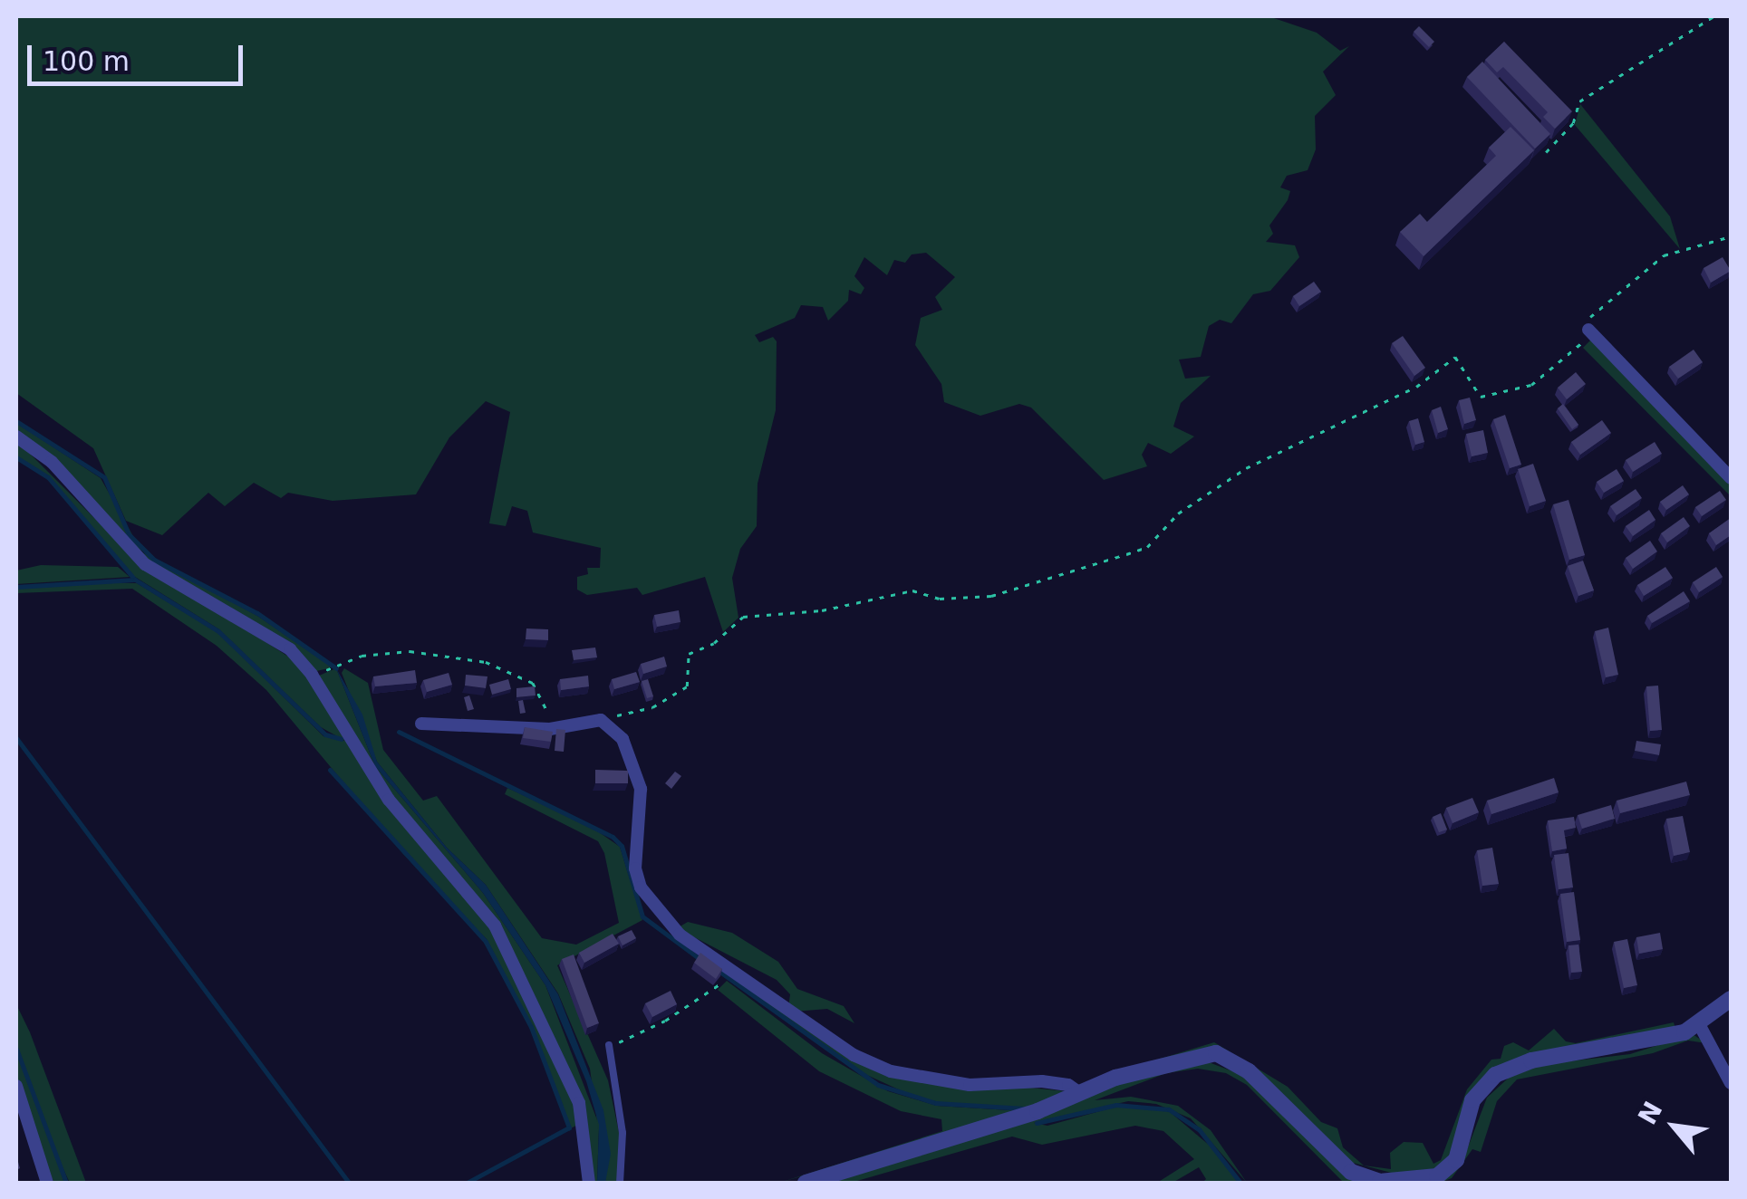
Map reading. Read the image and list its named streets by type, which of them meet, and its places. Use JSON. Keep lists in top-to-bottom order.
{
  "scale_bar": "100 m",
  "north": "top left"
}
